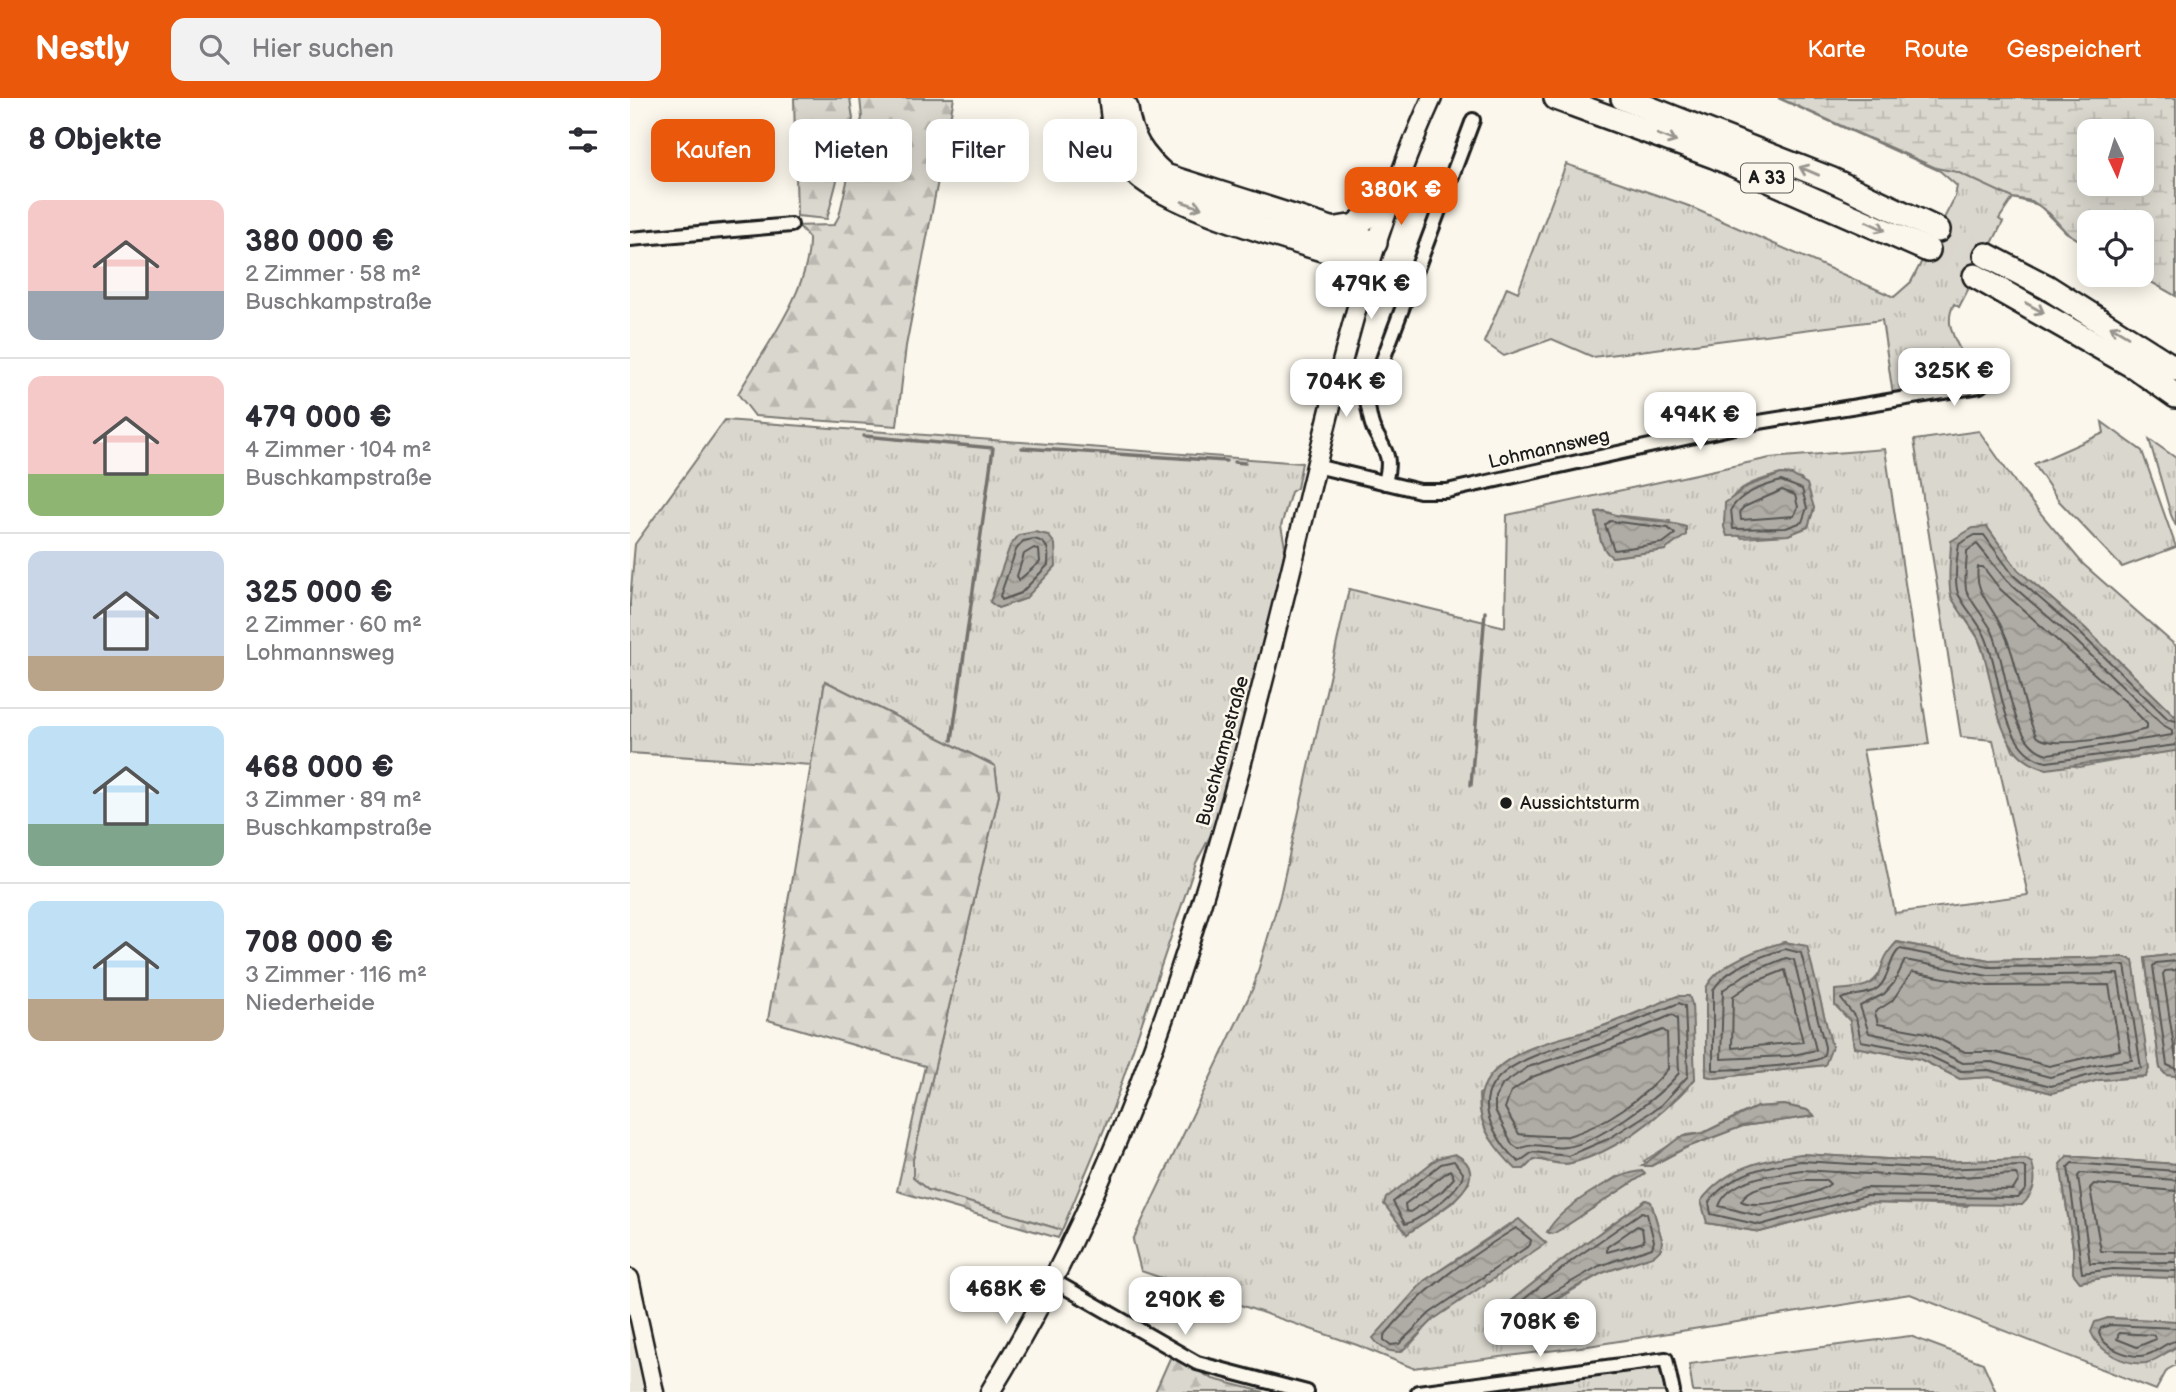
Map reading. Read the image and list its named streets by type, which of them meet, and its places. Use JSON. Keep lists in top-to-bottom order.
{
  "streets": {
    "highway": ["A 33"],
    "main road": ["Buschkampstraße"],
    "street": ["Lohmannsweg"]
  },
  "crossings": [
    ["Lohmannsweg", "Buschkampstraße"]
  ],
  "places": ["Aussichtsturm"],
  "north": "bottom",
  "page": {
    "header": "Nestly",
    "search": "Hier suchen",
    "nav": ["Karte", "Route", "Gespeichert"],
    "heading": "8 Objekte",
    "chip": [
      "Kaufen",
      "Mieten",
      "Filter",
      "Neu"
    ],
    "price": [
      "380K €",
      "479K €",
      "325K €",
      "704K €",
      "494K €",
      "468K €",
      "290K €",
      "708K €"
    ],
    "list": [
      {
        "name": "380 000 €",
        "note": "2 Zimmer · 58 m² · Buschkampstraße"
      },
      {
        "name": "479 000 €",
        "note": "4 Zimmer · 104 m² · Buschkampstraße"
      },
      {
        "name": "325 000 €",
        "note": "2 Zimmer · 60 m² · Lohmannsweg"
      },
      {
        "name": "468 000 €",
        "note": "3 Zimmer · 89 m² · Buschkampstraße"
      },
      {
        "name": "708 000 €",
        "note": "3 Zimmer · 116 m² · Niederheide"
      }
    ]
  }
}
